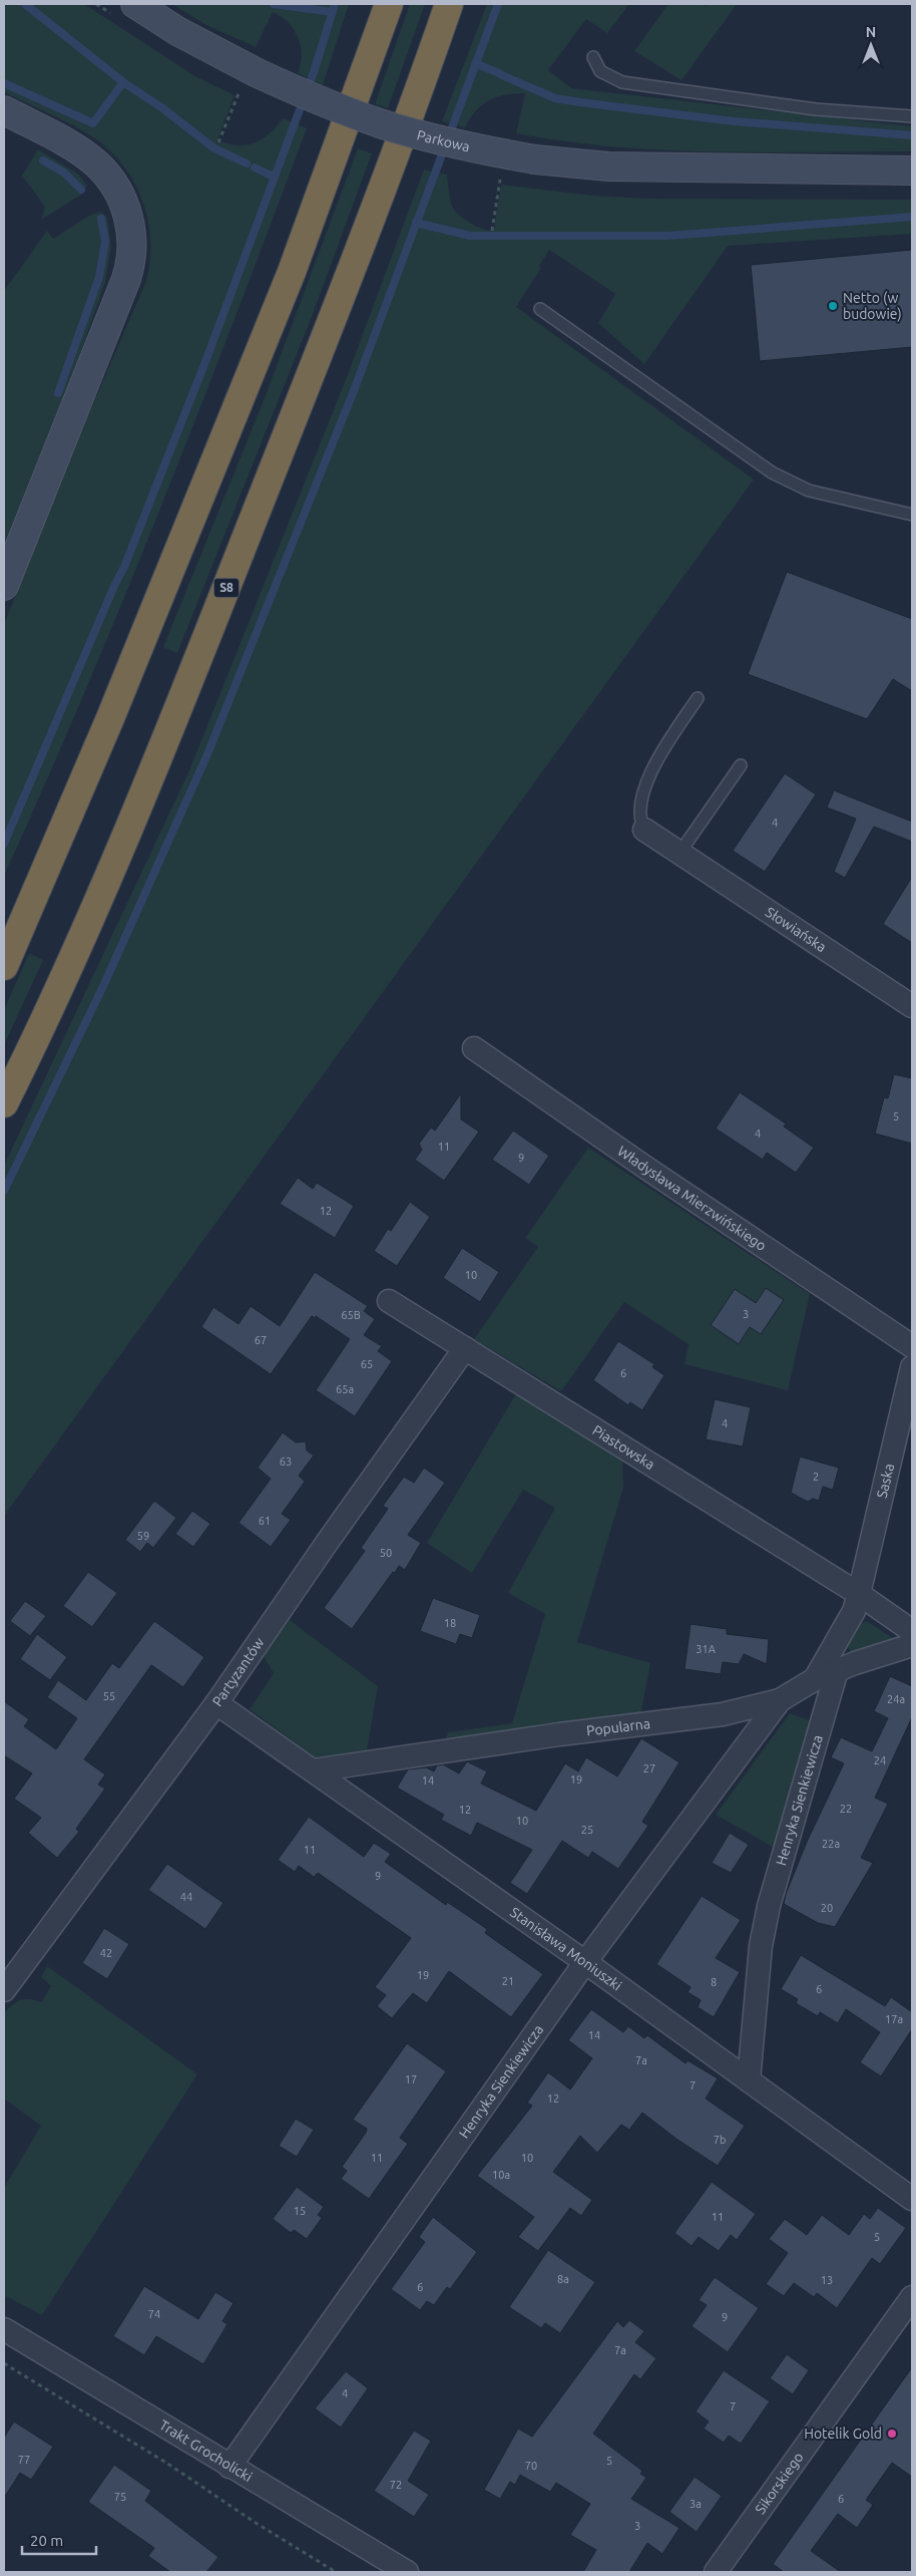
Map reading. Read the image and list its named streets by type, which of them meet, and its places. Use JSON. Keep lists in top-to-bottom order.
{
  "streets": {
    "highway": ["S8"],
    "street": [
      "Parkowa",
      "Słowiańska",
      "Władysława Mierzwińskiego",
      "Piastowska",
      "Saska",
      "Partyzantów",
      "Popularna",
      "Henryka Sienkiewicza",
      "Stanisława Moniuszki",
      "Trakt Grocholicki",
      "Sikorskiego"
    ]
  },
  "crossings": [
    ["Piastowska", "Saska"],
    ["Piastowska", "Partyzantów"],
    ["Saska", "Popularna"],
    ["Partyzantów", "Stanisława Moniuszki"],
    ["Popularna", "Henryka Sienkiewicza"],
    ["Popularna", "Stanisława Moniuszki"],
    ["Henryka Sienkiewicza", "Stanisława Moniuszki"],
    ["Henryka Sienkiewicza", "Trakt Grocholicki"]
  ],
  "places": ["Netto (w budowie)", "Hotelik Gold"],
  "house_numbers": [
    "4",
    "5",
    "4",
    "11",
    "9",
    "12",
    "10",
    "3",
    "65B",
    "67",
    "65",
    "6",
    "65a",
    "4",
    "63",
    "2",
    "61",
    "59",
    "50",
    "18",
    "31A",
    "55",
    "24a",
    "24",
    "27",
    "19",
    "14",
    "22",
    "12",
    "10",
    "25",
    "22a",
    "11",
    "9",
    "44",
    "20",
    "42",
    "19",
    "21",
    "8",
    "6",
    "17a",
    "14",
    "7a",
    "17",
    "7",
    "12",
    "7b",
    "11",
    "10",
    "10a",
    "15",
    "11",
    "5",
    "8a",
    "13",
    "6",
    "74",
    "9",
    "7a",
    "4",
    "7",
    "77",
    "5",
    "70",
    "72",
    "75",
    "6",
    "3a",
    "3"
  ],
  "scale_bar": "20 m",
  "north": "top"
}
